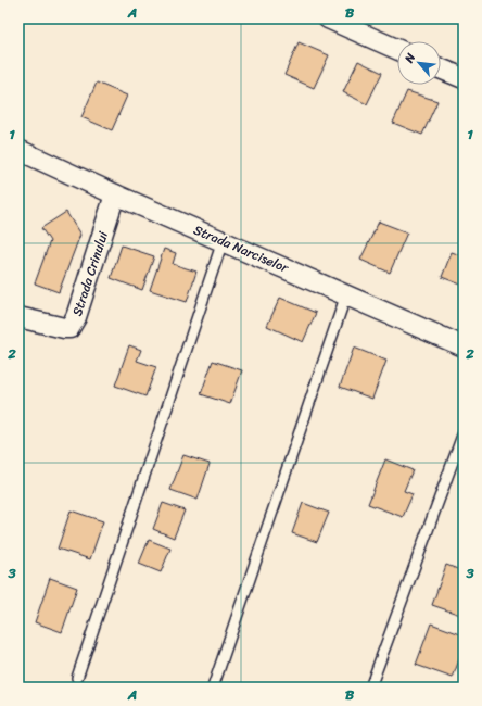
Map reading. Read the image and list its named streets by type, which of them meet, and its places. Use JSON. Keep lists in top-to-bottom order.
{
  "streets": {
    "street": ["Strada Narciselor", "Strada Crinului"]
  },
  "crossings": [
    ["Strada Narciselor", "Strada Crinului"]
  ],
  "north": "top left",
  "grid": {
    "columns": ["A", "B"],
    "rows": ["1", "2", "3"]
  }
}
